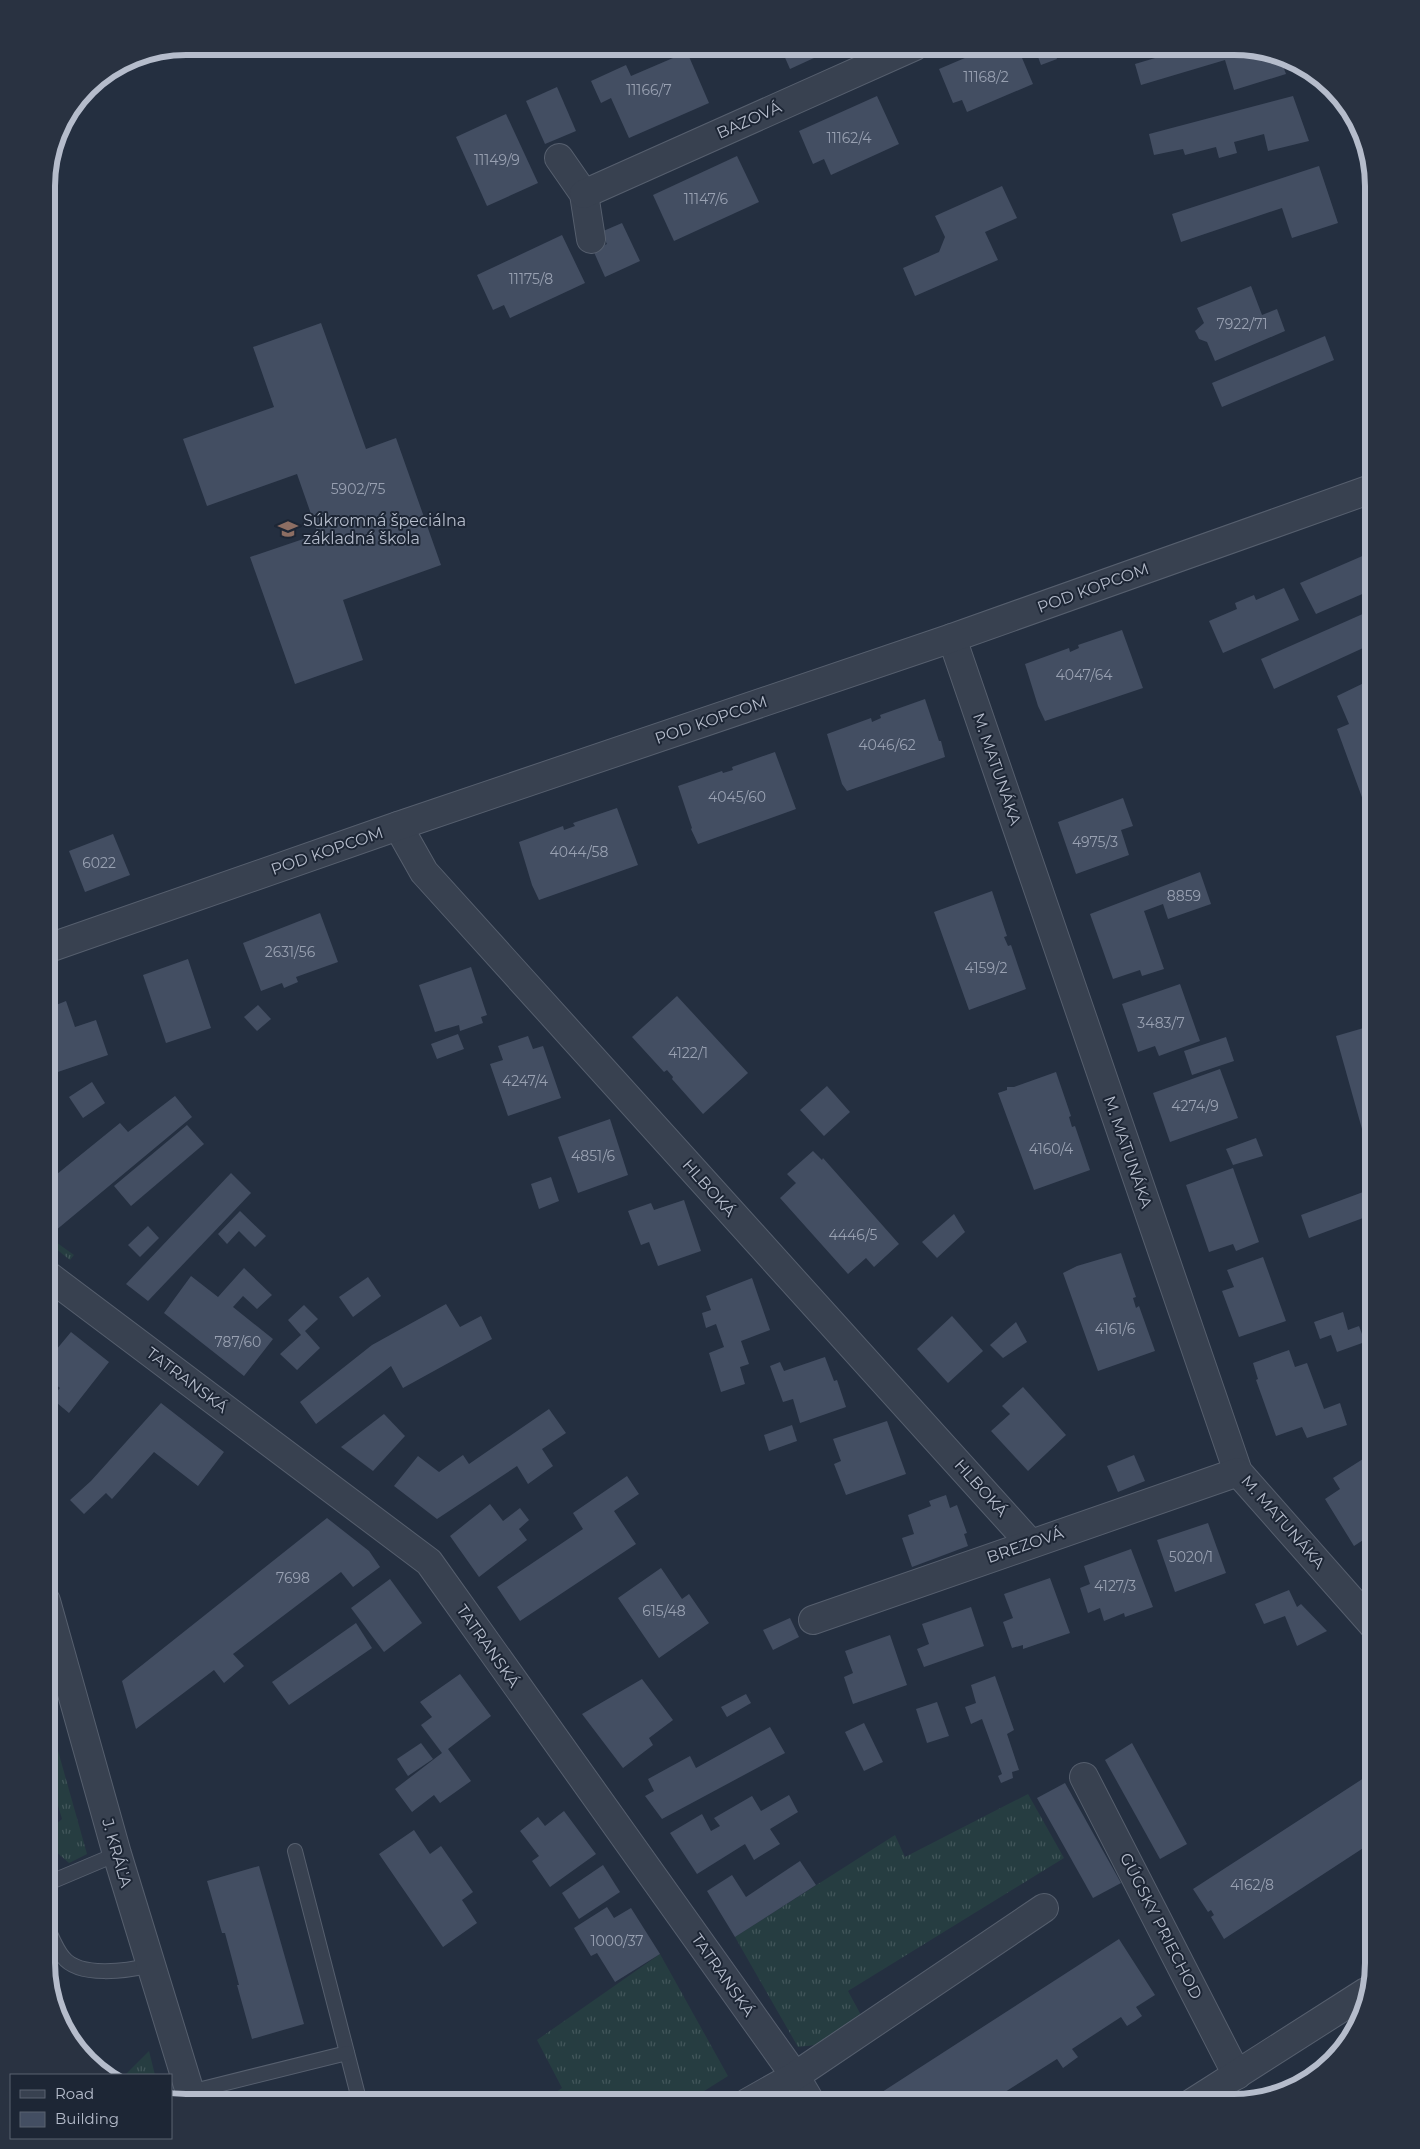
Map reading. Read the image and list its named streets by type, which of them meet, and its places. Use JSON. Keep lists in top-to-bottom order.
{
  "streets": {
    "street": [
      "BAZOVÁ",
      "POD KOPCOM",
      "M. MATUNÁKA",
      "HLBOKÁ",
      "TATRANSKÁ",
      "BREZOVÁ",
      "J. KRÁĽA",
      "GÚGSKY PRIECHOD"
    ]
  },
  "crossings": [
    ["POD KOPCOM", "M. MATUNÁKA"],
    ["POD KOPCOM", "HLBOKÁ"],
    ["M. MATUNÁKA", "BREZOVÁ"],
    ["HLBOKÁ", "BREZOVÁ"]
  ],
  "places": {
    "school or university": ["Súkromná špeciálna základná škola"]
  },
  "house_numbers": [
    "11168/2",
    "11166/7",
    "11162/4",
    "11149/9",
    "11147/6",
    "11175/8",
    "7922/71",
    "5902/75",
    "4047/64",
    "4046/62",
    "4045/60",
    "4975/3",
    "4044/58",
    "6022",
    "8859",
    "2631/56",
    "4159/2",
    "3483/7",
    "4122/1",
    "4247/4",
    "4274/9",
    "4160/4",
    "4851/6",
    "4446/5",
    "4161/6",
    "787/60",
    "5020/1",
    "7698",
    "4127/3",
    "615/48",
    "4162/8",
    "1000/37"
  ],
  "legend": ["Road", "Building"]
}
